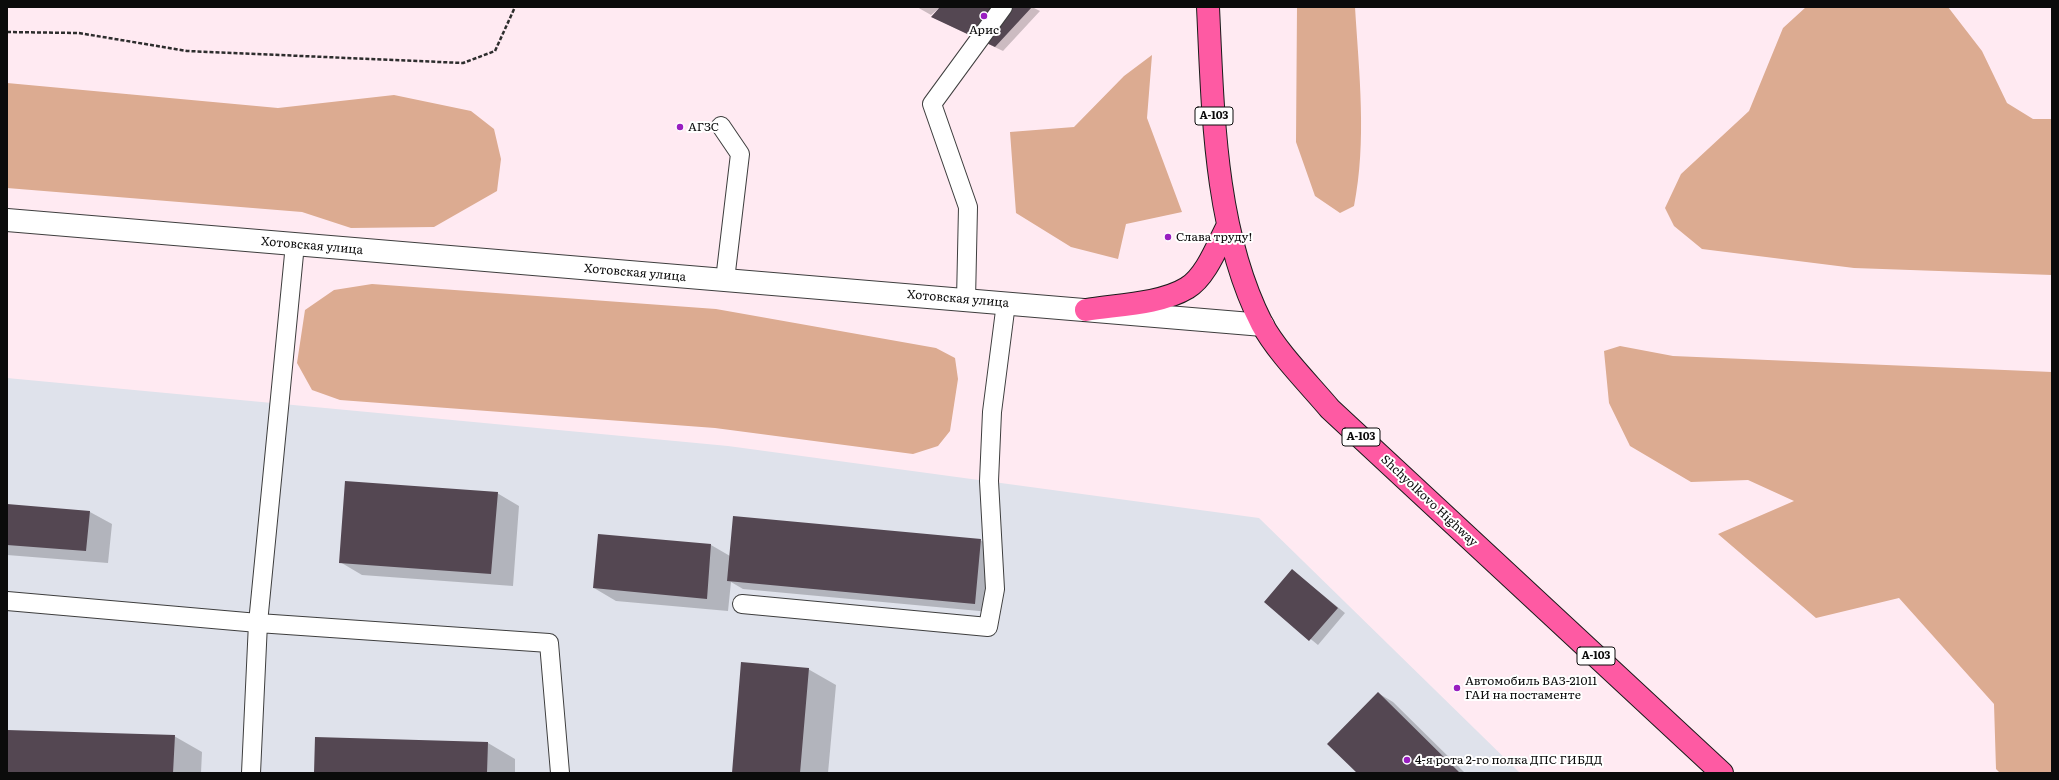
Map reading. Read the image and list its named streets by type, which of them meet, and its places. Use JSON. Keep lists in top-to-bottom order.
{
  "streets": {
    "main road": ["А-103", "Shchyolkovo Highway"],
    "street": ["Хотовская улица"]
  },
  "crossings": [
    ["Хотовская улица", "Shchyolkovo Highway"]
  ],
  "places": [
    "Арис",
    "АГЗС",
    "Слава труду!",
    "Автомобиль ВАЗ-21011 ГАИ на постаменте",
    "4-я рота 2-го полка ДПС ГИБДД"
  ]
}
